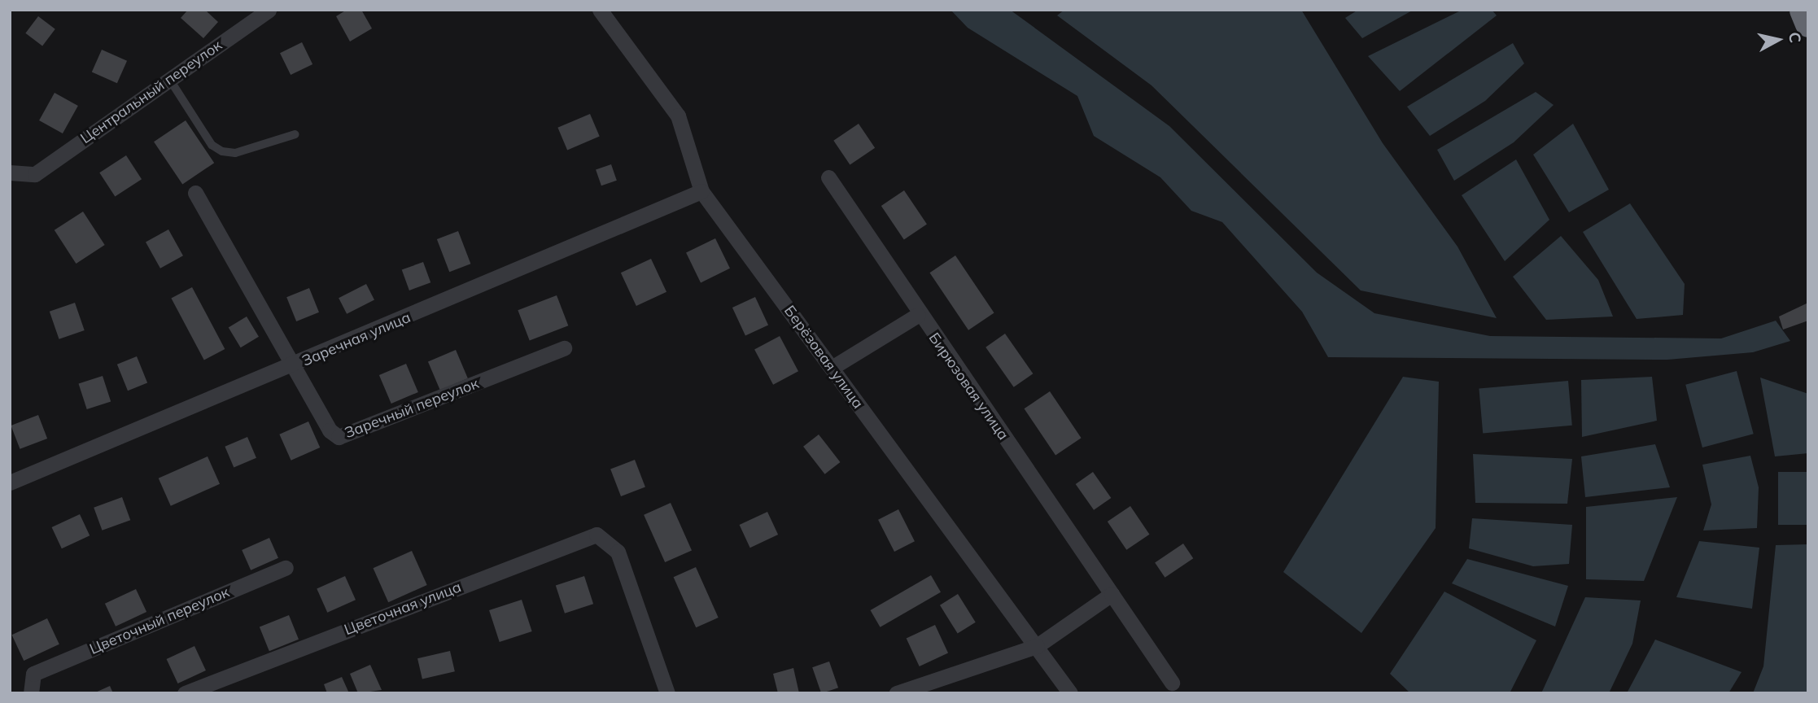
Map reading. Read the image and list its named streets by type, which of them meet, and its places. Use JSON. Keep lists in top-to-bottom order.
{
  "streets": {
    "street": [
      "Центральный переулок",
      "Заречная улица",
      "Берёзовая улица",
      "Бирюзовая улица",
      "Заречный переулок",
      "Цветочная улица",
      "Цветочный переулок"
    ]
  },
  "crossings": [
    ["Заречная улица", "Берёзовая улица"],
    ["Заречная улица", "Заречный переулок"]
  ],
  "north": "right"
}
